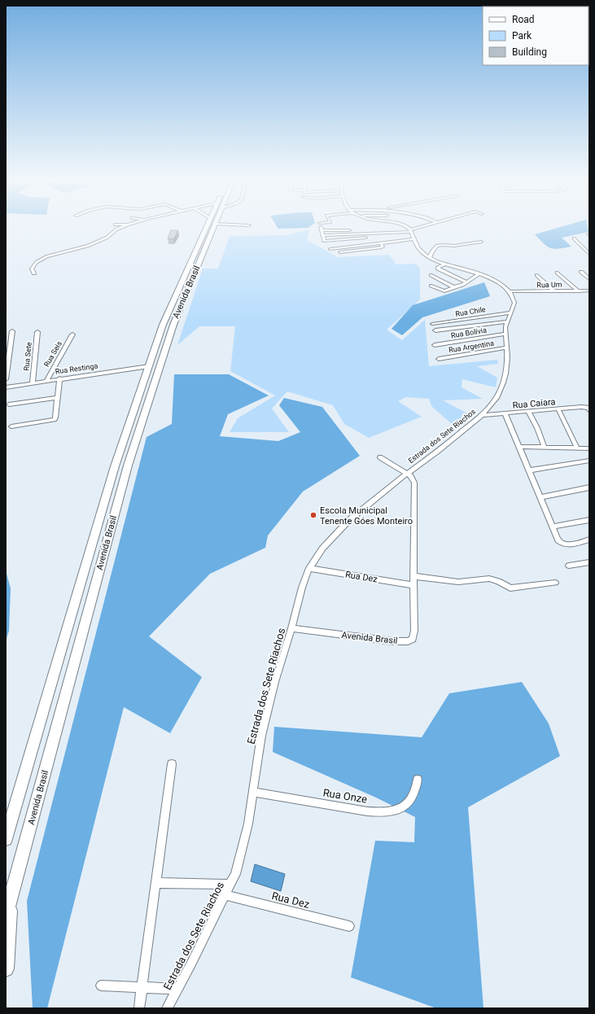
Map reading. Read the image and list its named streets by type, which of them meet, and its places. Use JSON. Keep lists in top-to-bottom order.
{
  "streets": {
    "highway": ["Avenida Brasil"],
    "street": [
      "Rua Um",
      "Rua Chile",
      "Rua Bolívia",
      "Rua Argentina",
      "Rua Seis",
      "Rua Sete",
      "Rua Restinga",
      "Rua Caiara",
      "Estrada dos Sete Riachos",
      "Rua Dez",
      "Rua Onze"
    ]
  },
  "crossings": [
    ["Rua Um", "Estrada dos Sete Riachos"],
    ["Avenida Brasil", "Rua Restinga"],
    ["Avenida Brasil", "Estrada dos Sete Riachos"],
    ["Avenida Brasil", "Rua Dez"],
    ["Rua Chile", "Estrada dos Sete Riachos"],
    ["Rua Bolívia", "Estrada dos Sete Riachos"],
    ["Rua Argentina", "Estrada dos Sete Riachos"],
    ["Rua Seis", "Rua Restinga"],
    ["Rua Sete", "Rua Restinga"],
    ["Rua Caiara", "Estrada dos Sete Riachos"],
    ["Estrada dos Sete Riachos", "Rua Dez"],
    ["Estrada dos Sete Riachos", "Rua Onze"]
  ],
  "places": ["Escola Municipal Tenente Góes Monteiro"],
  "legend": ["Road", "Park", "Building"]
}
